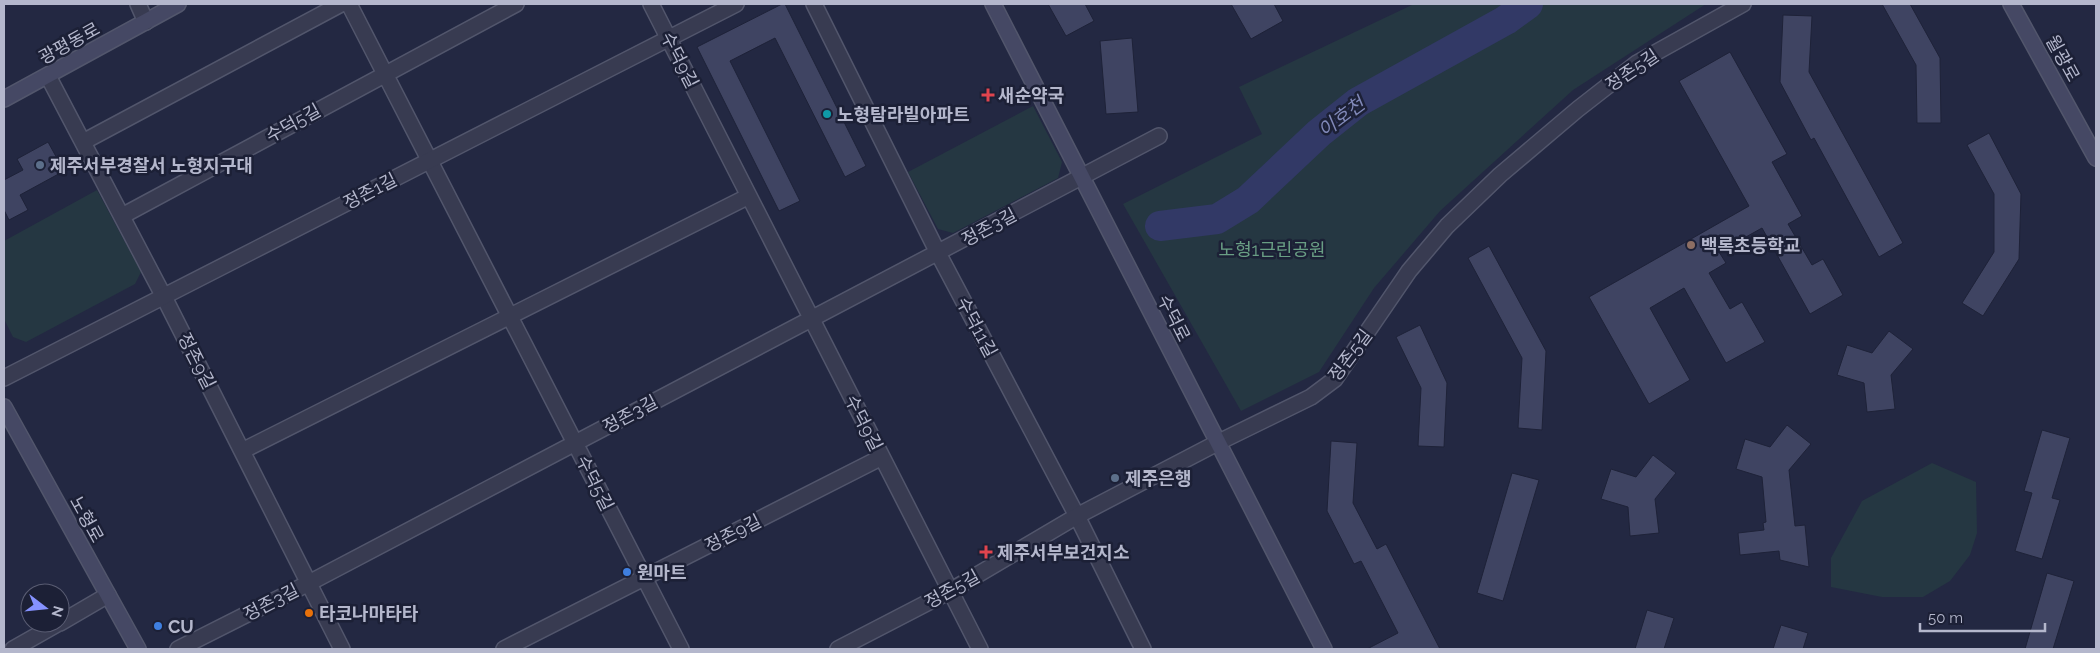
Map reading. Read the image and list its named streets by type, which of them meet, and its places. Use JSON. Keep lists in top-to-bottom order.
{
  "streets": {
    "main road": [
      "광평동로",
      "월광로",
      "수덕로",
      "노형로"
    ],
    "street": [
      "수덕9길",
      "정존5길",
      "수덕5길",
      "정존1길",
      "정존3길",
      "수덕11길",
      "정존9길"
    ]
  },
  "crossings": [
    ["광평동로", "정존9길"],
    ["수덕9길", "정존5길"],
    ["수덕9길", "정존1길"],
    ["수덕9길", "정존3길"],
    ["수덕9길", "정존9길"],
    ["정존5길", "수덕로"],
    ["정존5길", "수덕11길"],
    ["수덕5길", "정존1길"],
    ["수덕5길", "정존3길"],
    ["수덕5길", "정존9길"],
    ["정존1길", "정존9길"],
    ["정존3길", "수덕로"],
    ["정존3길", "수덕11길"],
    ["정존3길", "정존9길"]
  ],
  "water": ["이호천"],
  "parks": ["노형1근린공원"],
  "places": {
    "health": ["새순약국", "제주서부보건지소"],
    "other": [
      "노형탐라빌아파트",
      "제주서부경찰서 노형지구대",
      "백록초등학교",
      "제주은행",
      "원마트",
      "타코나마타타",
      "CU"
    ]
  },
  "scale_bar": "50 m",
  "north": "right"
}
